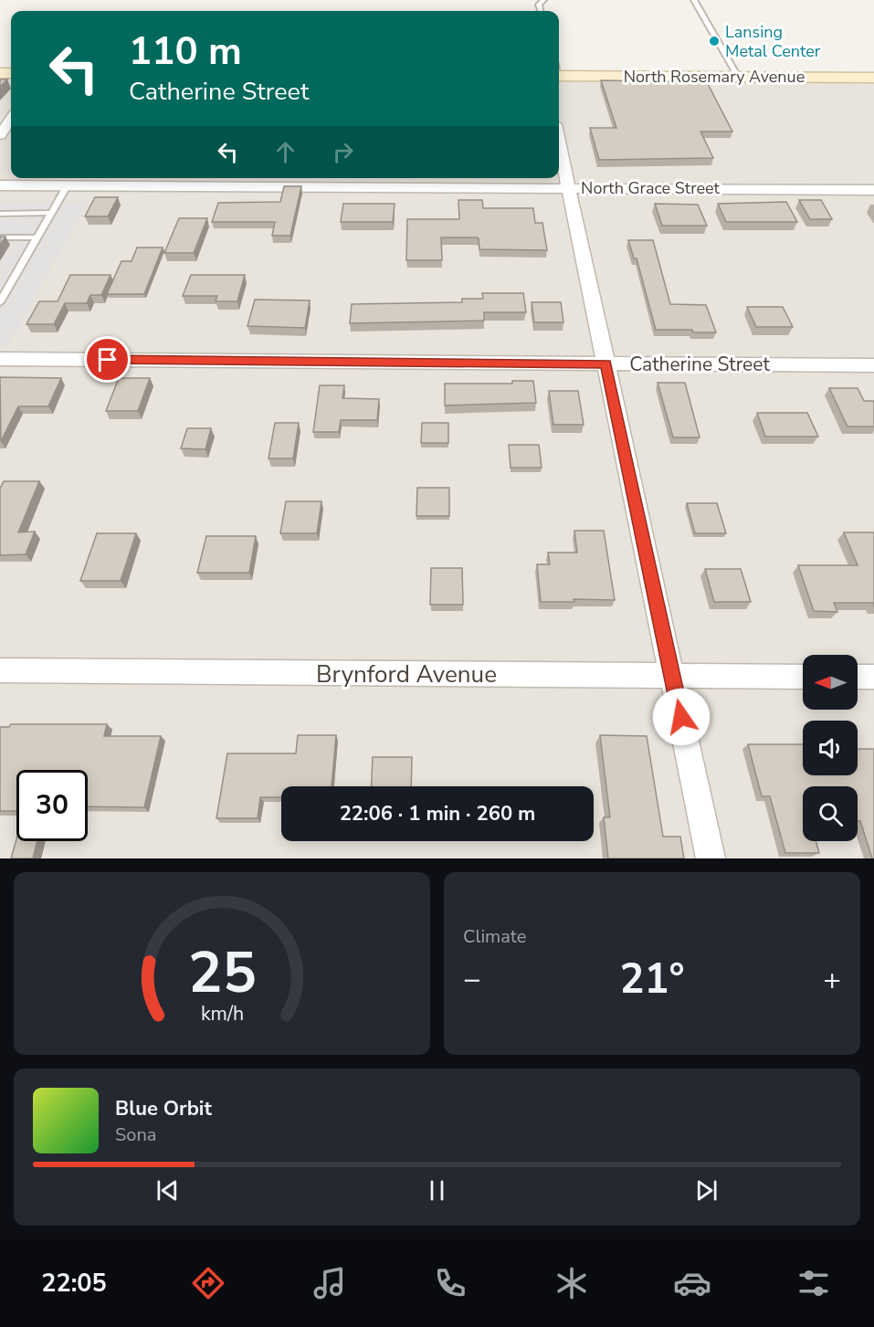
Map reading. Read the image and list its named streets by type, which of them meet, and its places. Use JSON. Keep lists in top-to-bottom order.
{
  "streets": {
    "street": [
      "North Rosemary Avenue",
      "North Grace Street",
      "Catherine Street",
      "Brynford Avenue"
    ]
  },
  "places": ["Lansing Metal Center"],
  "north": "left",
  "page": {
    "turn": ["110 m", "Catherine Street"],
    "limit": "30",
    "trip": "22:06 · 1 min · 260 m",
    "tile": "Climate",
    "heat": ["−", "21°", "+"],
    "song": ["Blue Orbit", "Sona"],
    "tabs": "22:05",
    "gauge": ["25", "km/h"]
  }
}
